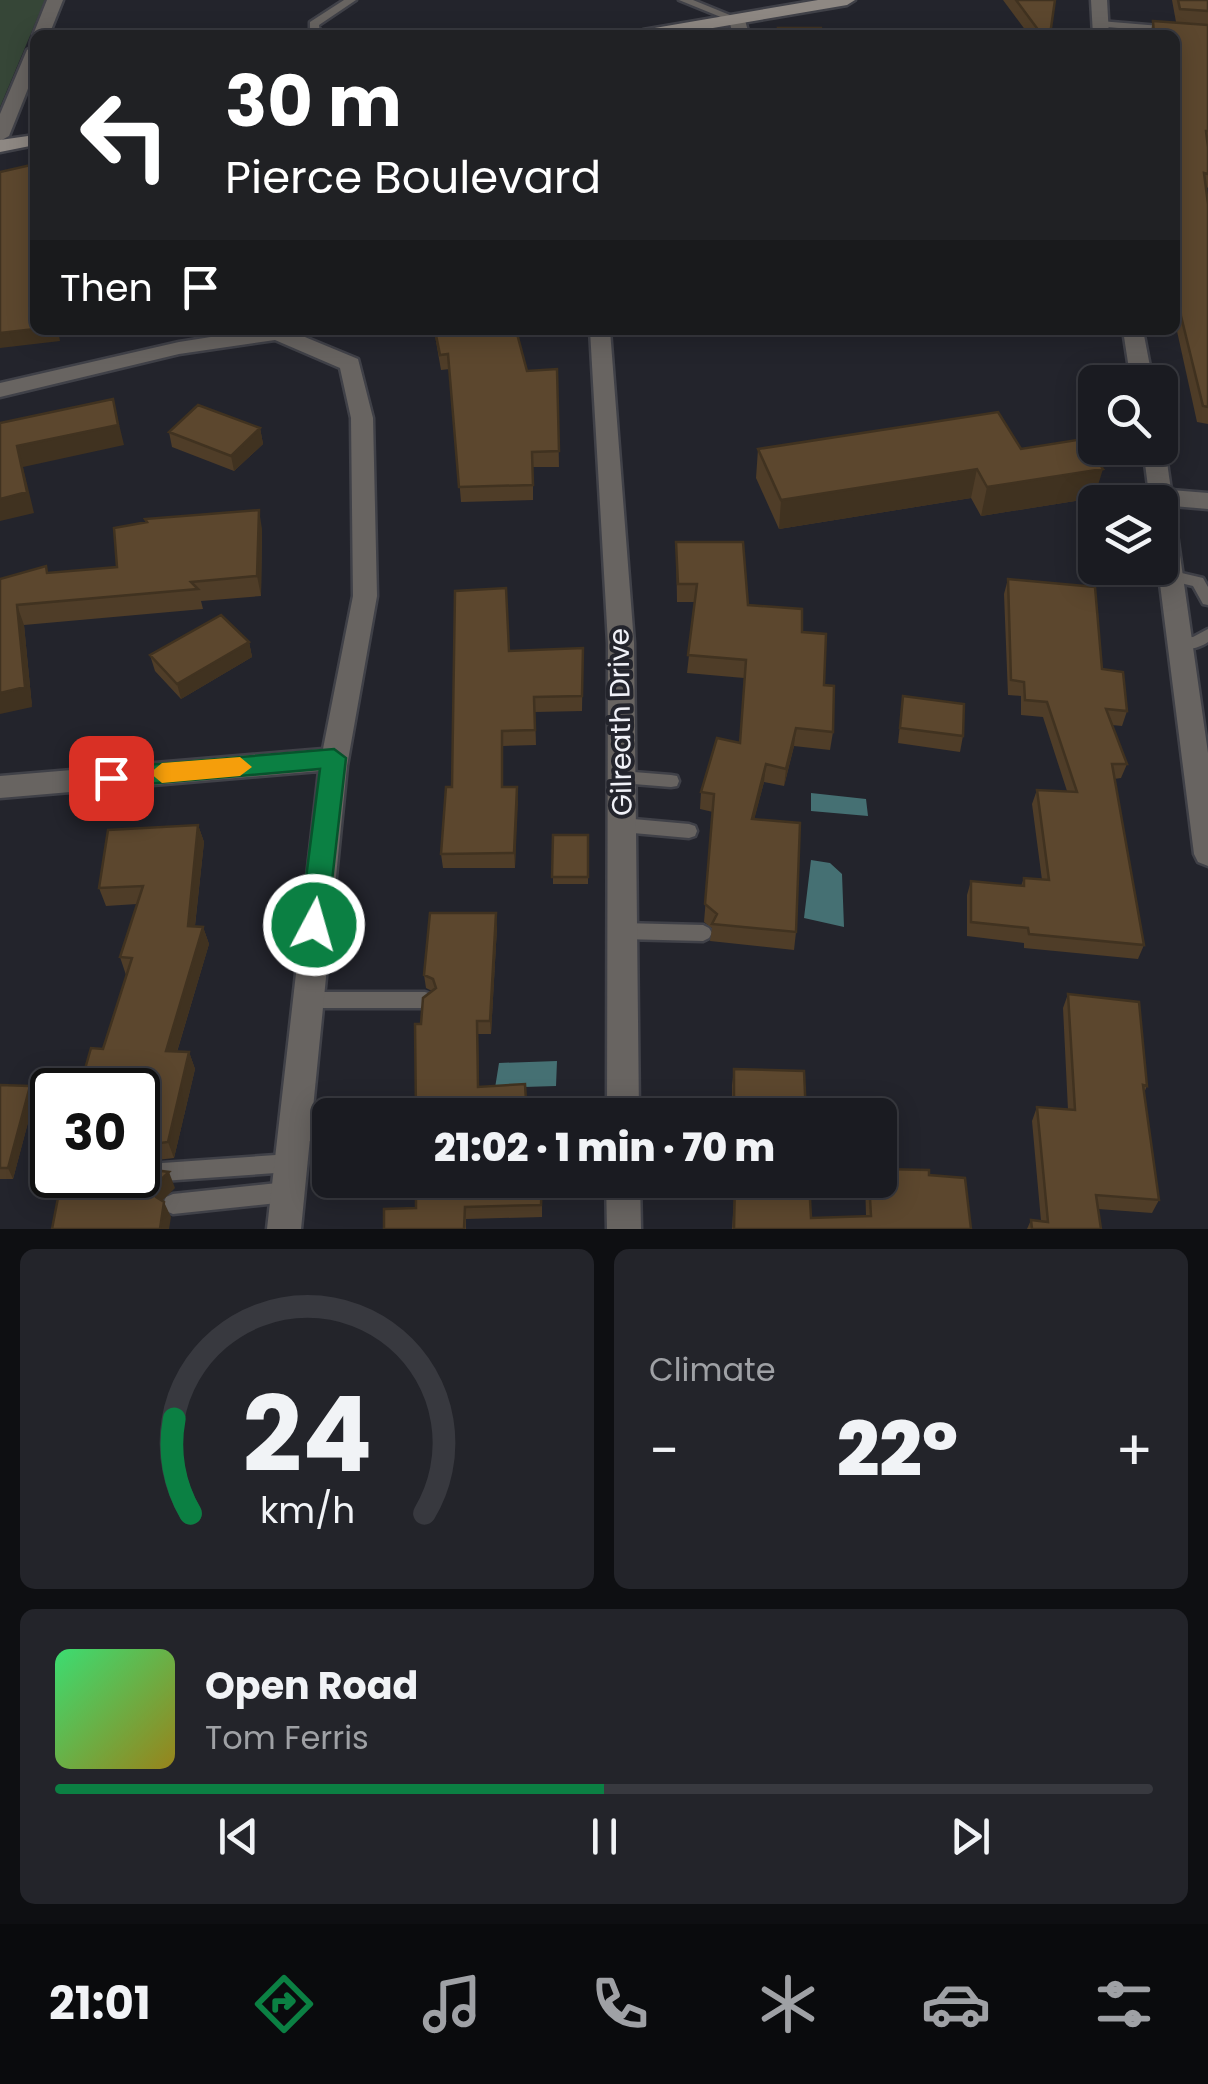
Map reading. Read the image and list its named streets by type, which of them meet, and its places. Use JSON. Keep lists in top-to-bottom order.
{
  "streets": {
    "street": ["Gilreath Drive"]
  },
  "page": {
    "turn": ["30 m", "Pierce Boulevard"],
    "then": "Then",
    "limit": "30",
    "trip": "21:02 · 1 min · 70 m",
    "tile": "Climate",
    "heat": ["−", "22°", "+"],
    "song": ["Open Road", "Tom Ferris"],
    "tabs": "21:01",
    "gauge": ["24", "km/h"]
  }
}
